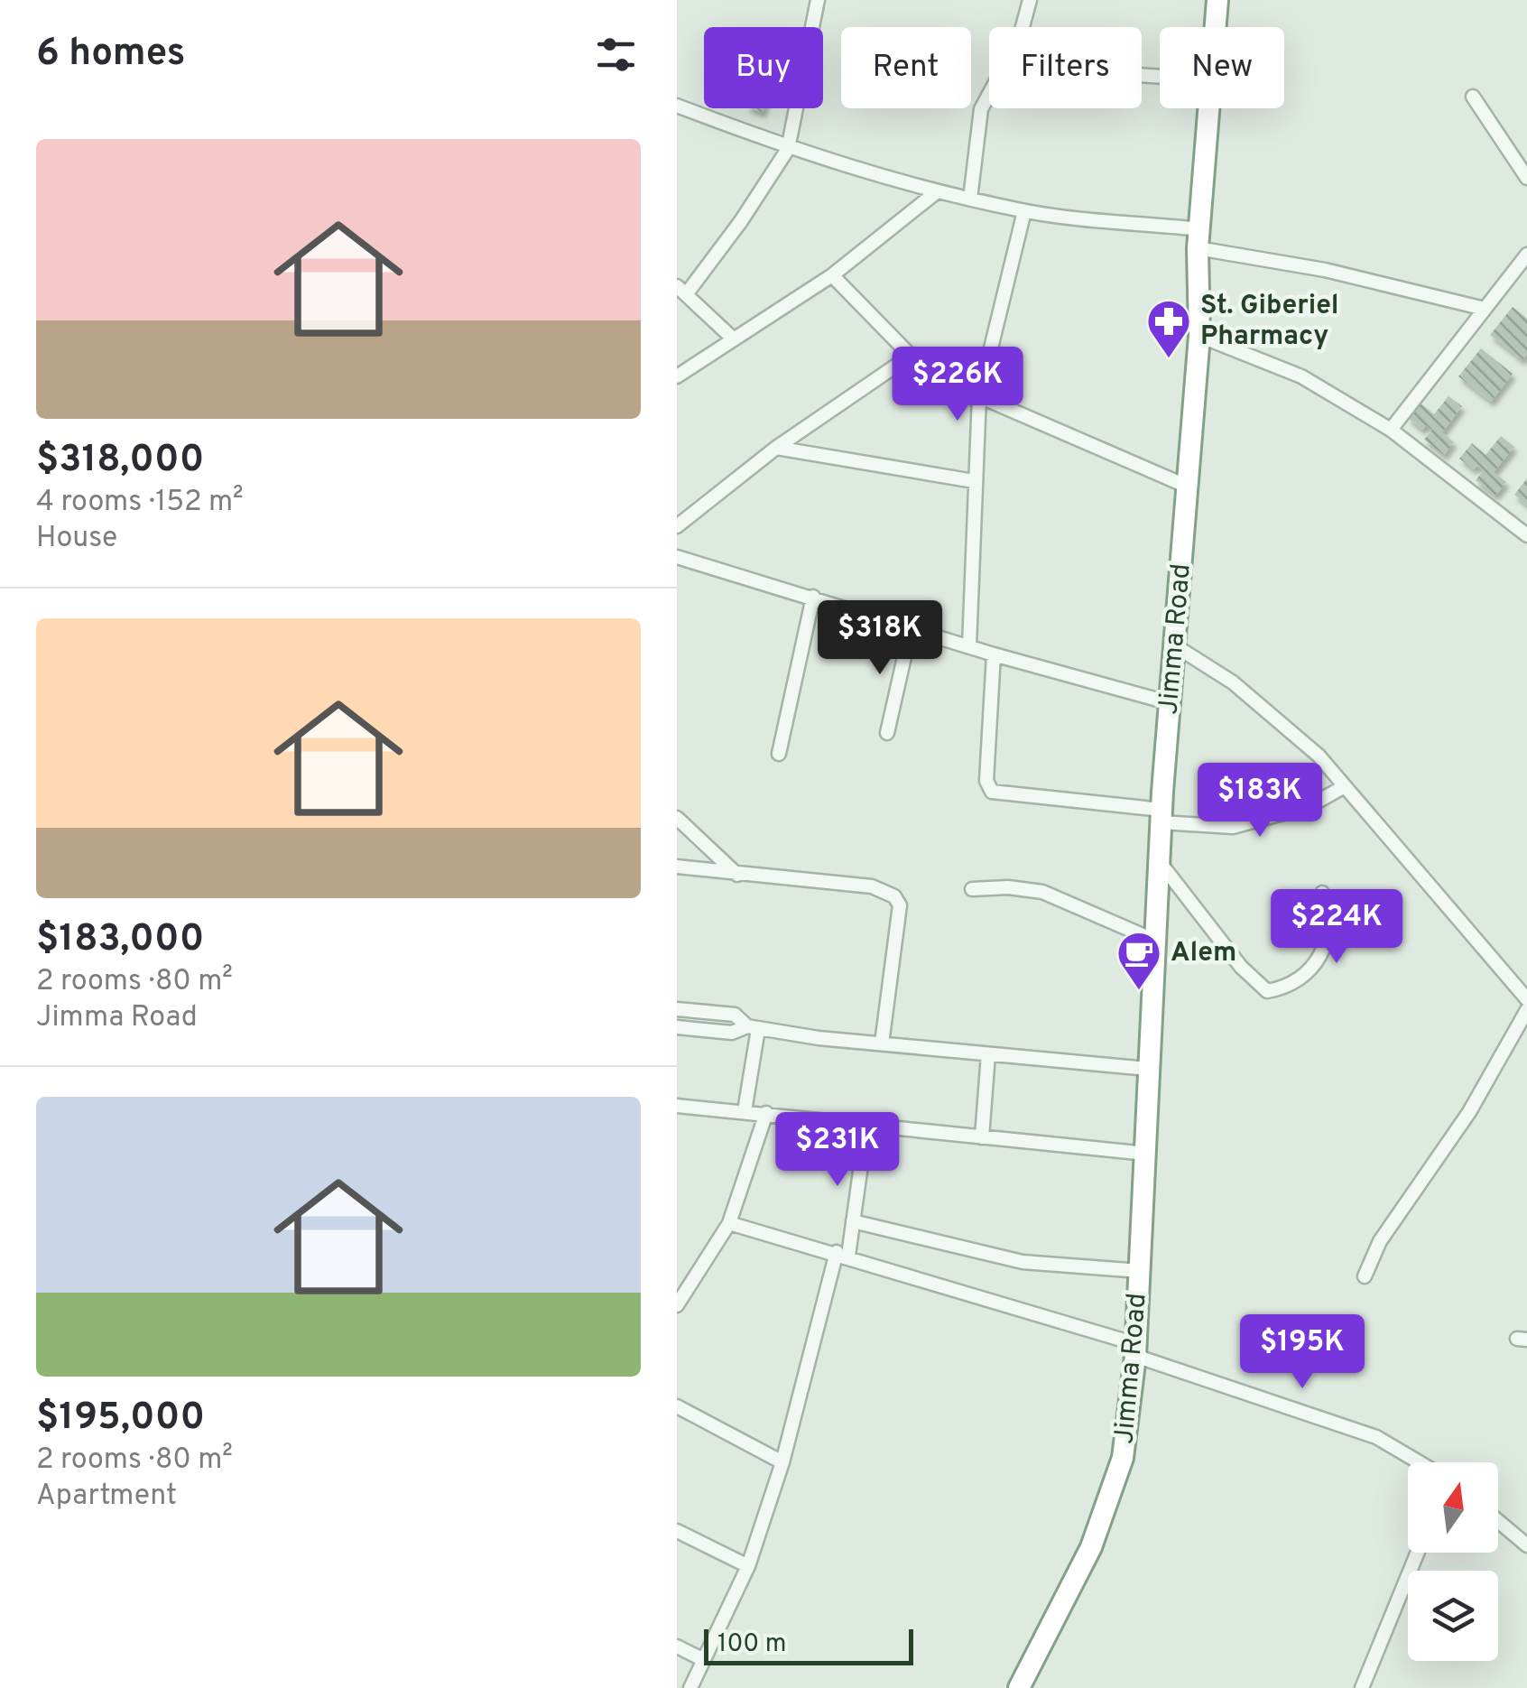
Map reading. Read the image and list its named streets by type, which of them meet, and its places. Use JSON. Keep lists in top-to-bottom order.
{
  "streets": {
    "highway": ["Jimma Road"]
  },
  "places": {
    "pharmacy": ["St. Giberiel Pharmacy"],
    "cafe": ["Alem"]
  },
  "scale_bar": "100 m",
  "north": "top",
  "page": {
    "heading": "6 homes",
    "chip": [
      "Buy",
      "Rent",
      "Filters",
      "New"
    ],
    "list": [
      {
        "name": "$318,000",
        "note": "4 rooms · 152 m² · House"
      },
      {
        "name": "$183,000",
        "note": "2 rooms · 80 m² · Jimma Road"
      },
      {
        "name": "$195,000",
        "note": "2 rooms · 80 m² · Apartment"
      }
    ],
    "price": [
      "$226K",
      "$318K",
      "$183K",
      "$224K",
      "$231K",
      "$195K"
    ],
    "scale": "100 m"
  }
}
